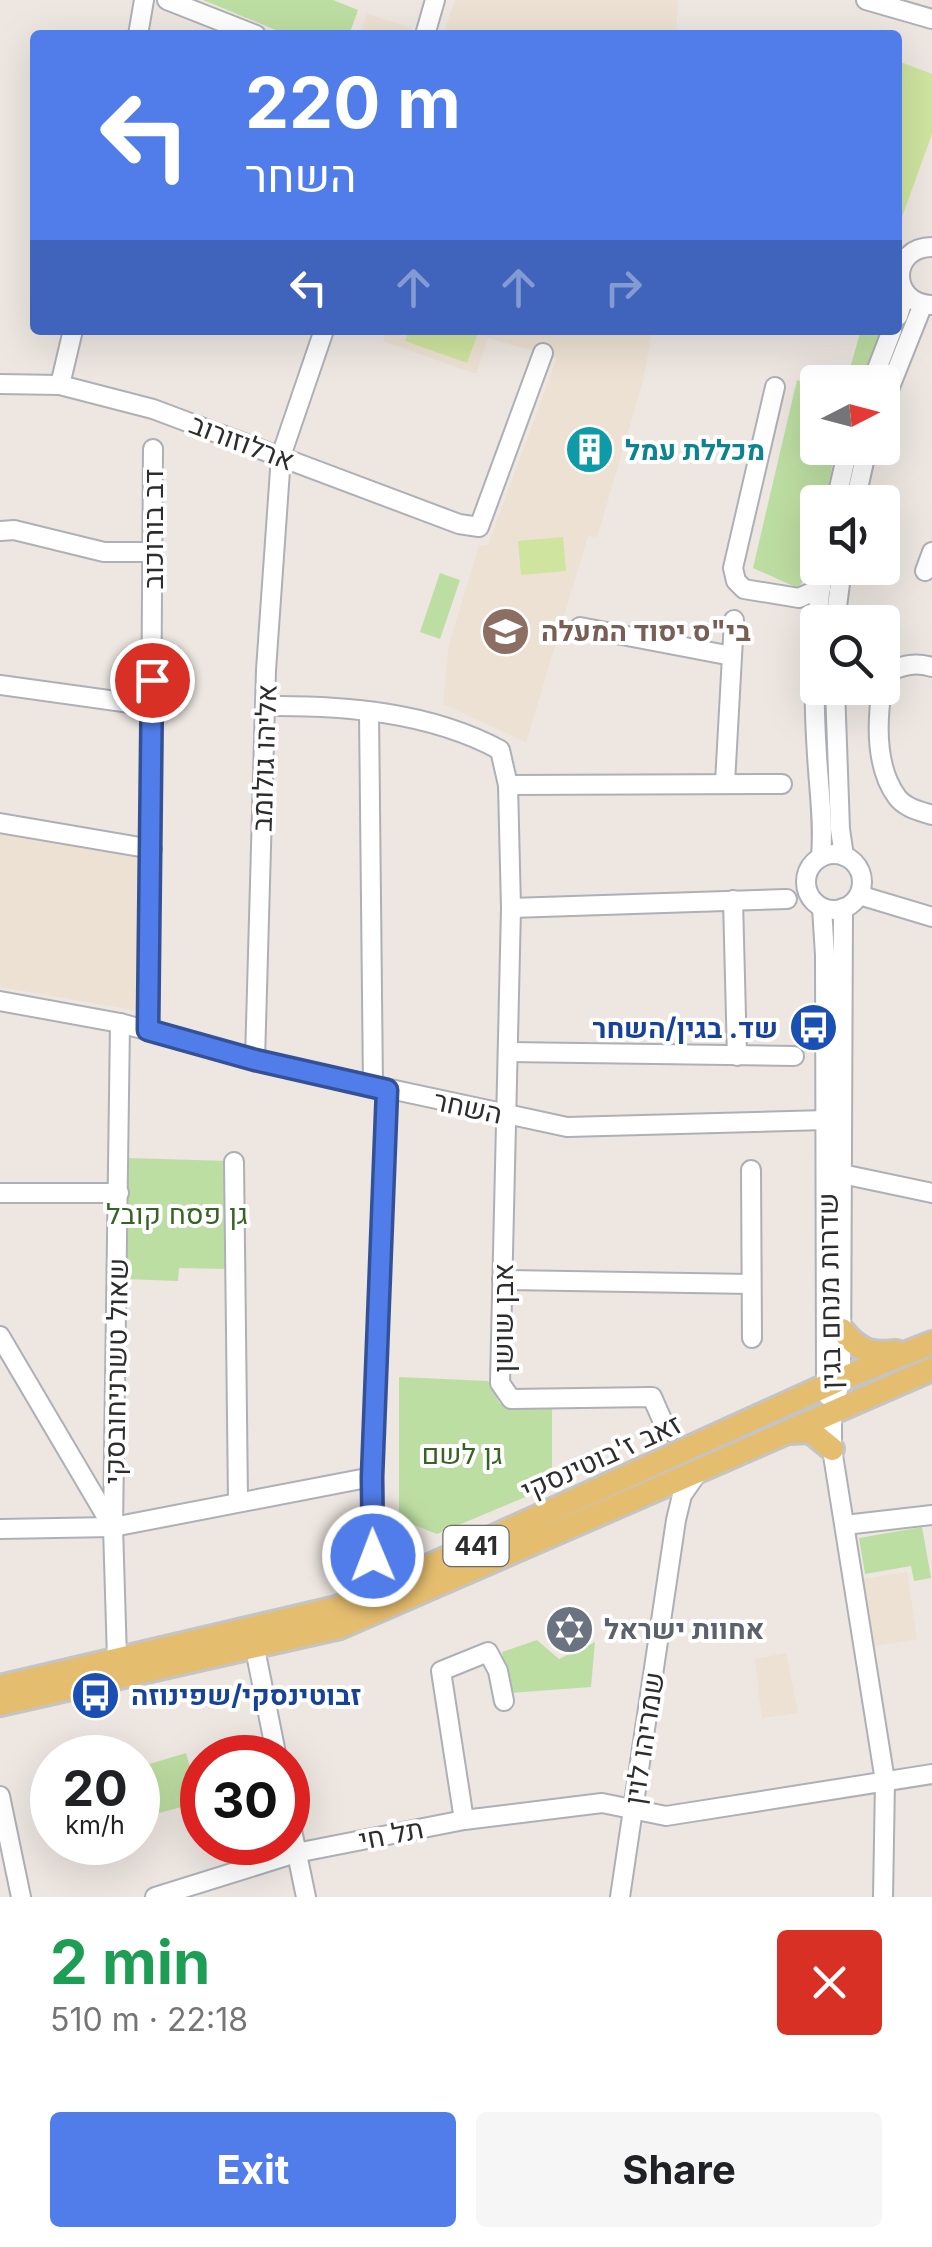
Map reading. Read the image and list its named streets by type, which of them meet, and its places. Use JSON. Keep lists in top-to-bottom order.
{
  "streets": {
    "main road": ["זאב ז'בוטינסקי", "441"],
    "street": [
      "ארלוזורוב",
      "דב בורוכוב",
      "אליהו גולומב",
      "השחר",
      "שדרות מנחם בגין",
      "אבן שושן",
      "שאול טשרניחובסקי",
      "שמריהו לוין",
      "תל חי"
    ]
  },
  "crossings": [
    ["ארלוזורוב", "אליהו גולומב"],
    ["דב בורוכוב", "השחר"],
    ["אליהו גולומב", "השחר"],
    ["השחר", "שדרות מנחם בגין"],
    ["השחר", "אבן שושן"],
    ["השחר", "שאול טשרניחובסקי"],
    ["שדרות מנחם בגין", "זאב ז'בוטינסקי"],
    ["שדרות מנחם בגין", "תל חי"],
    ["שאול טשרניחובסקי", "זאב ז'בוטינסקי"],
    ["זאב ז'בוטינסקי", "שמריהו לוין"],
    ["שמריהו לוין", "תל חי"]
  ],
  "parks": ["גן פסח קובל", "גן לשם"],
  "places": {
    "building": ["מכללת עמל"],
    "school or university": ["בי\"ס יסוד המעלה"],
    "bus stop": ["שד. בגין/השחר", "זבוטינסקי/שפינוזה"],
    "synagogue": ["אחוות ישראל"]
  },
  "north": "right",
  "page": {
    "turn": ["220 m", "השחר"],
    "speed": "20 km/h",
    "limit": "30",
    "heading": ["2 min", "510 m · 22:18"],
    "buttons": ["Exit", "Share"]
  }
}
